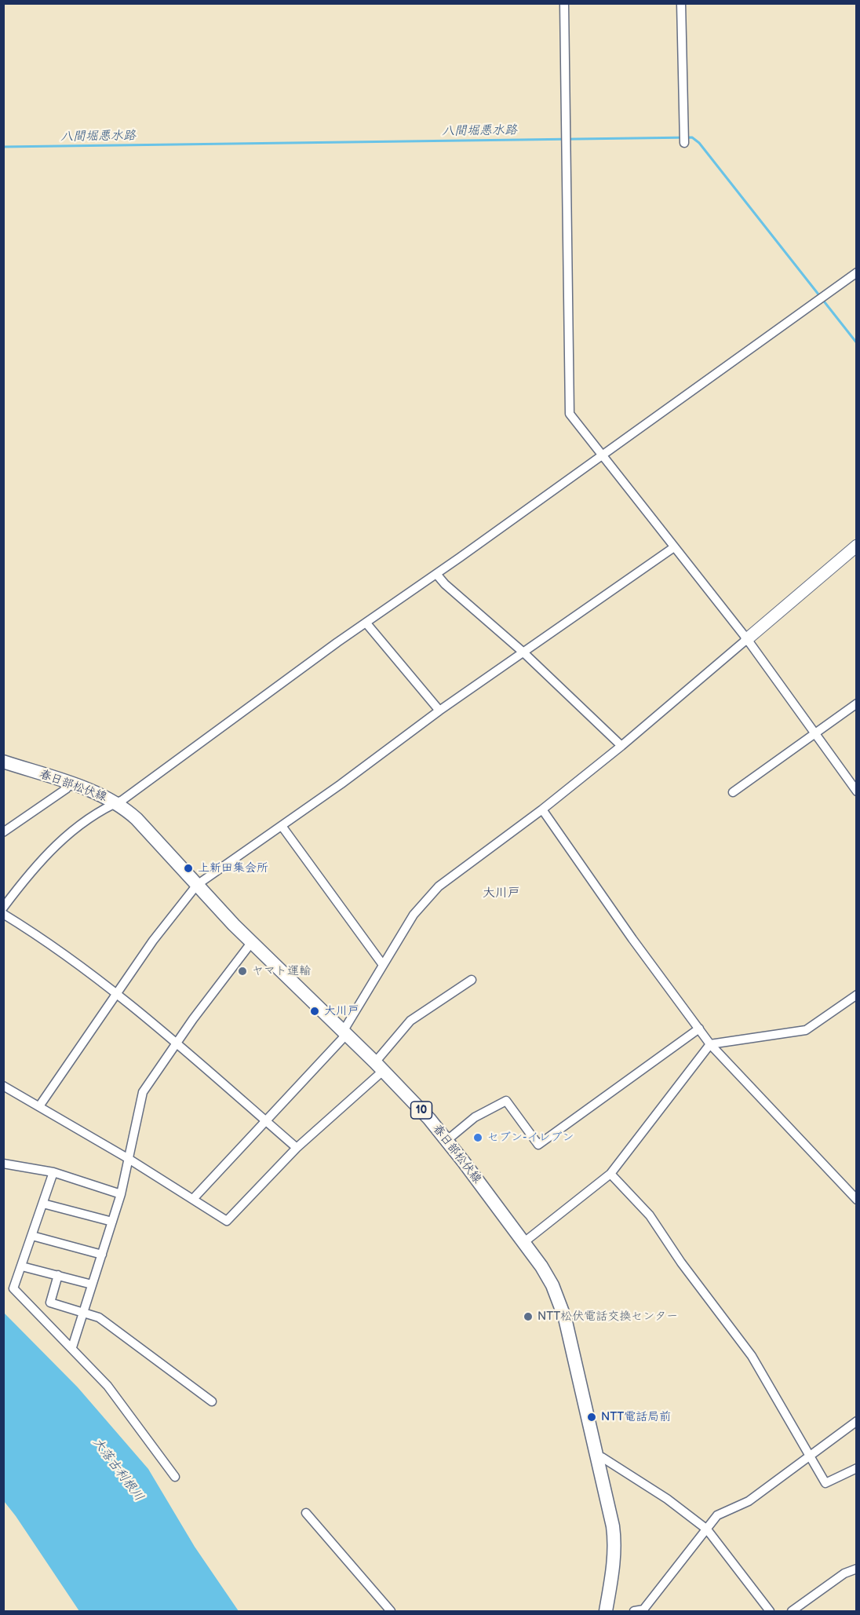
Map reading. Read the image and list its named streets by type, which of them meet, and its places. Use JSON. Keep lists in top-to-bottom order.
{
  "streets": {
    "main road": ["春日部松伏線", "10"]
  },
  "districts": ["大川戸"],
  "water": ["八間堀悪水路", "大落古利根川"],
  "places": [
    "上新田集会所",
    "ヤマト運輸",
    "大川戸",
    "セブン-イレブン",
    "NTT松伏電話交換センター",
    "NTT電話局前"
  ]
}
